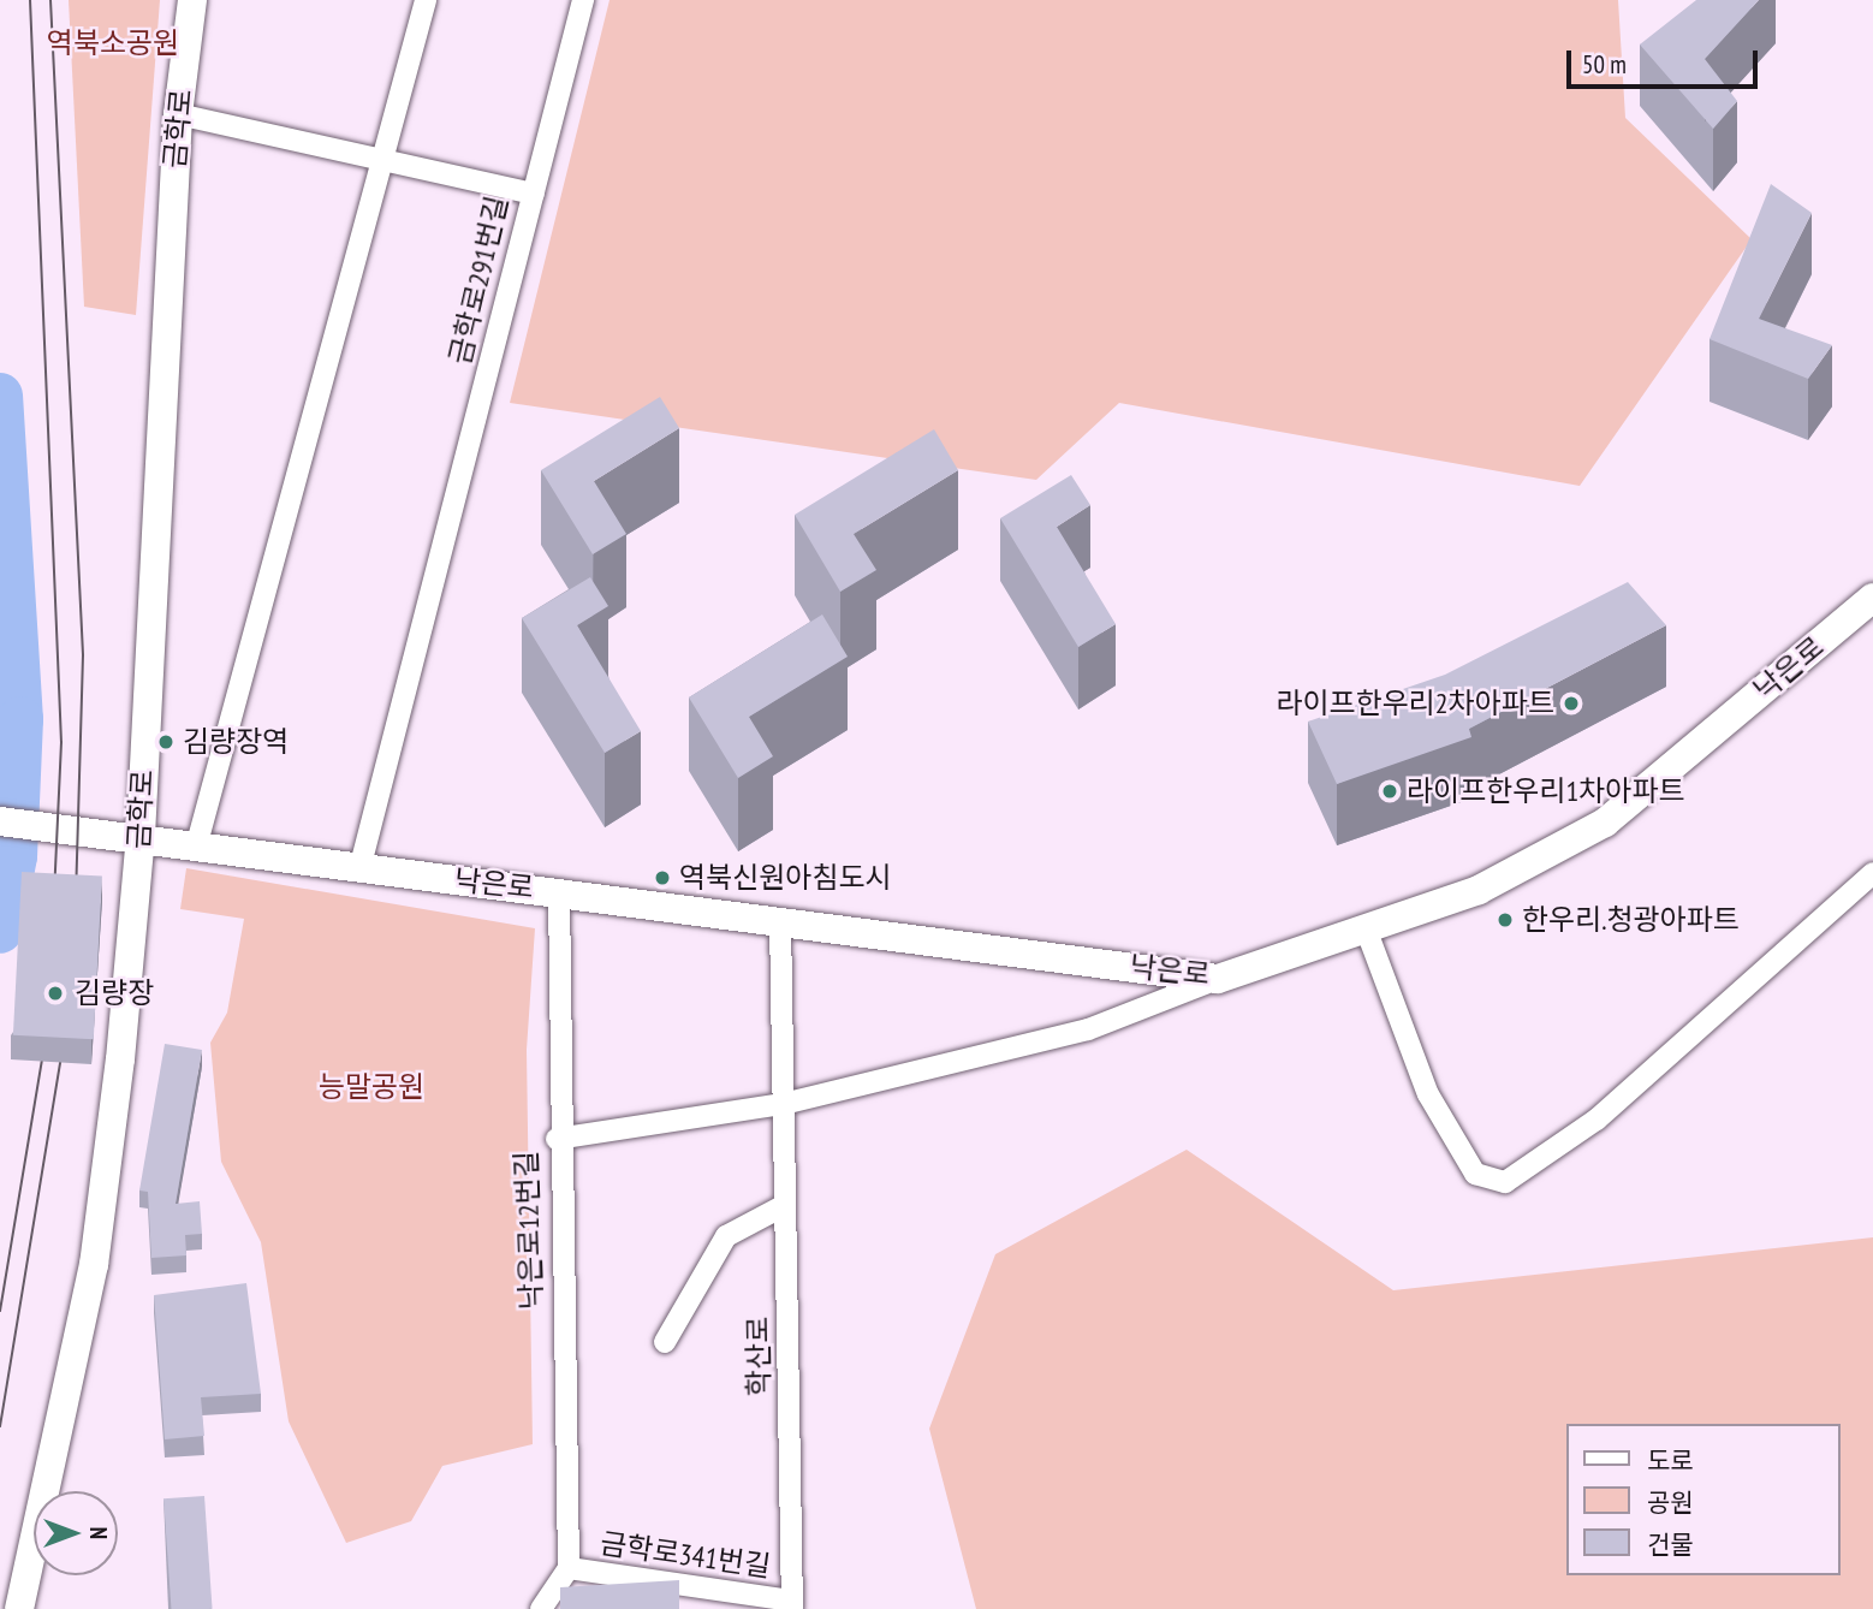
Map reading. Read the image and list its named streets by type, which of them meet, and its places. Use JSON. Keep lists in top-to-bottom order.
{
  "streets": {
    "main road": ["금학로", "낙은로"],
    "street": [
      "금학로291번길",
      "낙은로12번길",
      "학산로",
      "금학로341번길"
    ]
  },
  "crossings": [
    ["금학로", "금학로291번길"],
    ["금학로", "낙은로"],
    ["금학로291번길", "낙은로"],
    ["낙은로", "낙은로12번길"],
    ["낙은로", "학산로"],
    ["낙은로12번길", "금학로341번길"],
    ["학산로", "금학로341번길"]
  ],
  "parks": ["역북소공원", "능말공원"],
  "places": [
    "라이프한우리2차아파트",
    "김량장역",
    "라이프한우리1차아파트",
    "역북신원아침도시",
    "한우리.청광아파트",
    "김량장"
  ],
  "legend": ["도로", "공원", "건물"],
  "scale_bar": "50 m",
  "north": "right"
}
